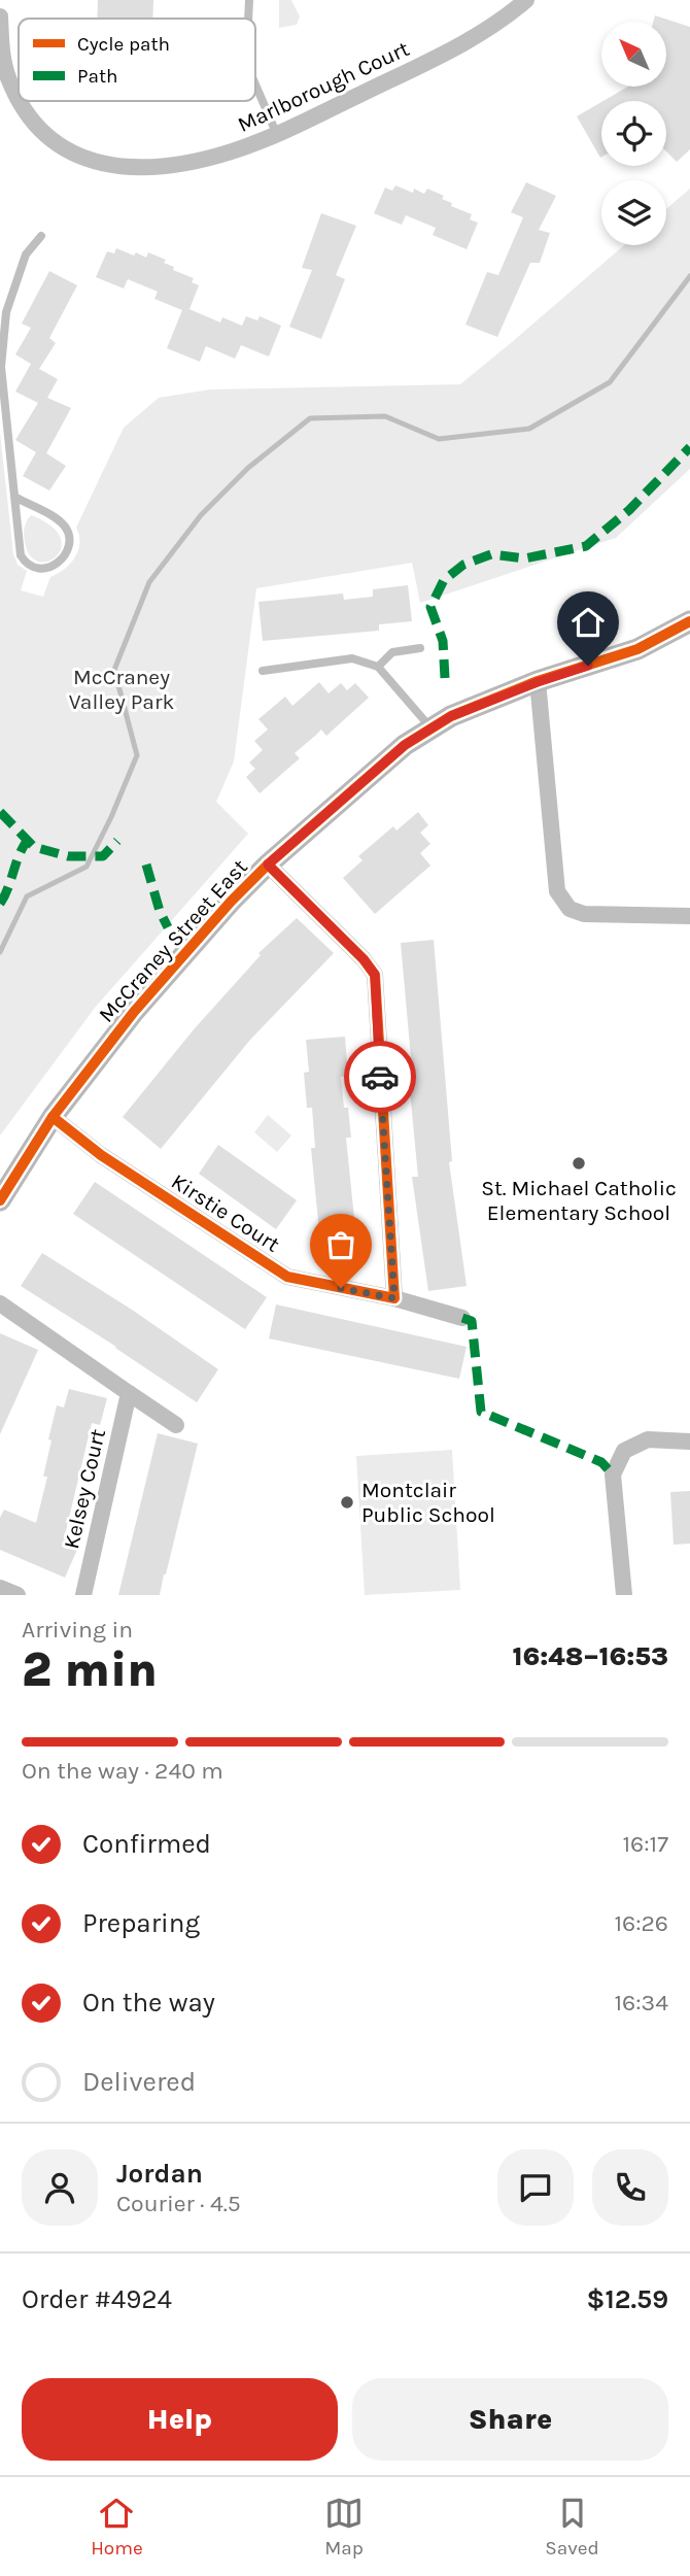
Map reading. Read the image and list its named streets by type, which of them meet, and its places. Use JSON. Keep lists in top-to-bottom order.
{
  "streets": {
    "street": [
      "Marlborough Court",
      "McCraney Street East",
      "Kirstie Court",
      "Kelsey Court"
    ]
  },
  "crossings": [
    ["McCraney Street East", "Kirstie Court"]
  ],
  "parks": ["McCraney Valley Park"],
  "places": ["St. Michael Catholic Elementary School", "Montclair Public School"],
  "legend": ["Cycle path", "Path"],
  "north": "top left",
  "page": {
    "heading": ["2 min", "Arriving in", "16:48–16:53"],
    "panel": [
      "Jordan",
      "Courier · 4.5",
      "Order #4924",
      "$12.59"
    ],
    "bar": "On the way · 240 m",
    "list": [
      ["Confirmed", "16:17"],
      ["Preparing", "16:26"],
      ["On the way", "16:34"],
      "Delivered"
    ],
    "buttons": ["Help", "Share"],
    "tabs": ["Home", "Map", "Saved"]
  }
}
